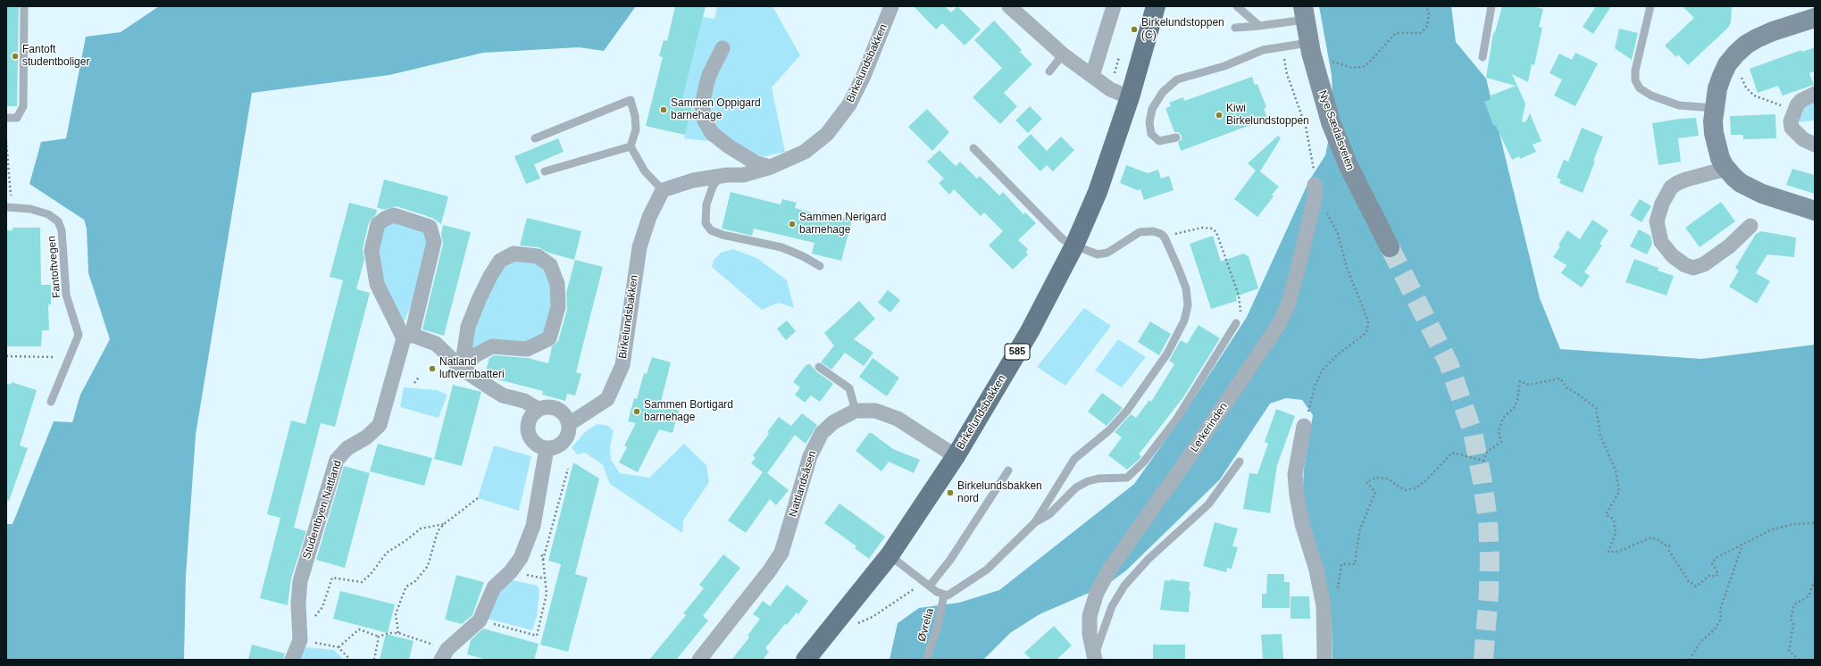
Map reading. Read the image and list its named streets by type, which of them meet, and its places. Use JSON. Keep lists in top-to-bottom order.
{
  "streets": {
    "main road": ["Birkelundsbakken", "585"],
    "street": [
      "Nye Sædalsveien",
      "Lerkerinden",
      "Nattlandsåsen",
      "Studentbyen Nattland"
    ],
    "lane": ["Fantoftvegen", "Øvrelia"]
  },
  "crossings": [
    ["Birkelundsbakken", "Nattlandsåsen"]
  ],
  "places": [
    "Birkelundstoppen (C)",
    "Fantoft studentboliger",
    "Sammen Oppigard barnehage",
    "Kiwi Birkelundstoppen",
    "Sammen Nerigard barnehage",
    "Natland luftvernbatteri",
    "Sammen Bortigard barnehage",
    "Birkelundsbakken nord"
  ]
}
